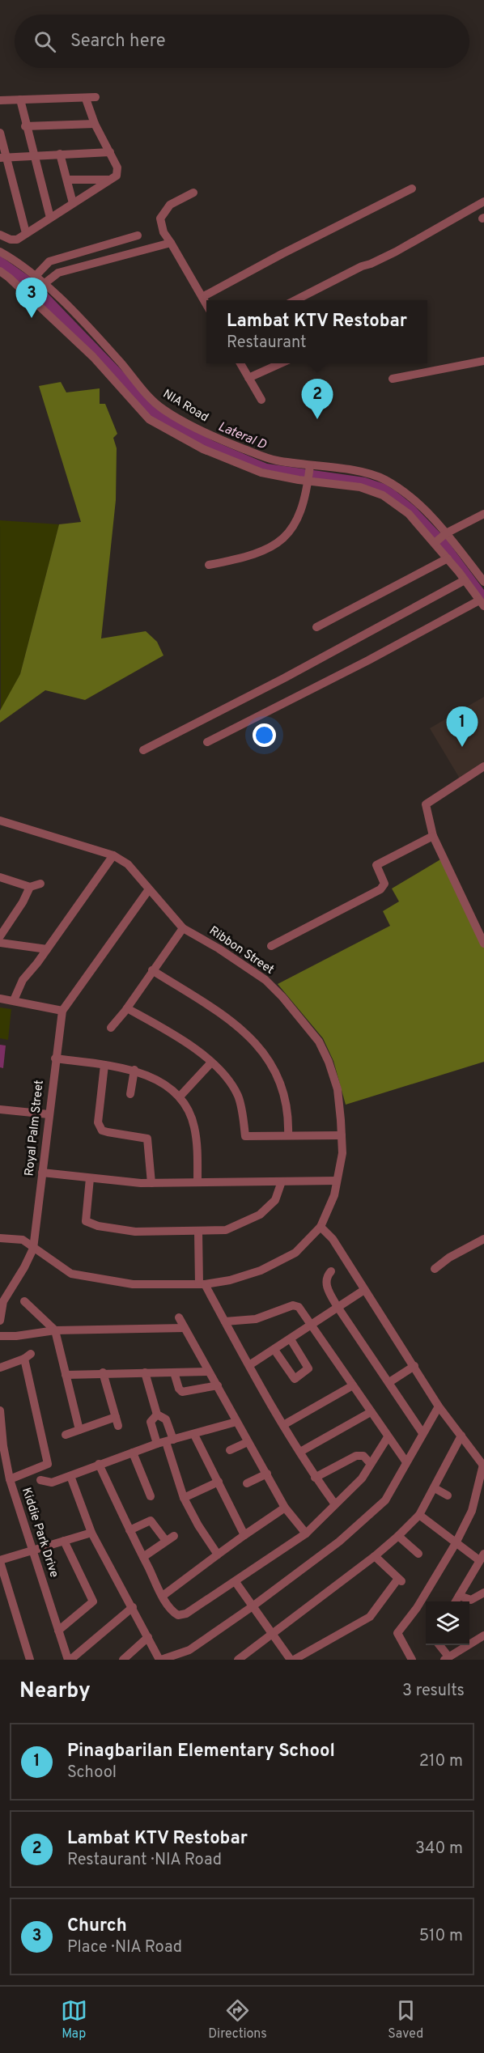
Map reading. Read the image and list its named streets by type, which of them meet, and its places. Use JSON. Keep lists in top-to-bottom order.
{
  "streets": {
    "street": [
      "NIA Road",
      "Ribbon Street",
      "Royal Palm Street",
      "Kiddie Park Drive"
    ]
  },
  "water": ["Lateral D"],
  "page": {
    "search": "Search here",
    "pins": ["3", "2", "1"],
    "popup": ["Lambat KTV Restobar", "Restaurant"],
    "heading": ["Nearby", "3 results"],
    "list": [
      {
        "mark": "1",
        "name": "Pinagbarilan Elementary School",
        "note": "School",
        "value": "210 m"
      },
      {
        "mark": "2",
        "name": "Lambat KTV Restobar",
        "note": "Restaurant · NIA Road",
        "value": "340 m"
      },
      {
        "mark": "3",
        "name": "Church",
        "note": "Place · NIA Road",
        "value": "510 m"
      }
    ],
    "nav": ["Map", "Directions", "Saved"]
  }
}
